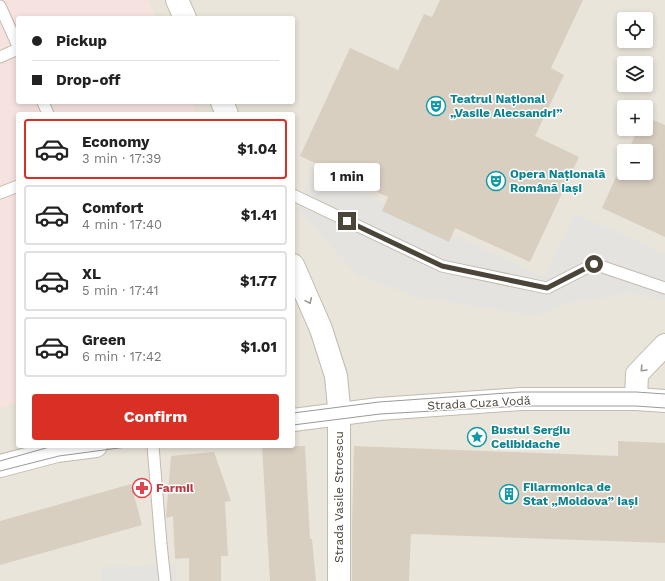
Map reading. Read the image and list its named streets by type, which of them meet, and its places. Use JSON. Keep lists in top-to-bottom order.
{
  "streets": {
    "street": ["Strada Cuza Vodă", "Strada Vasile Stroescu"]
  },
  "crossings": [
    ["Strada Cuza Vodă", "Strada Vasile Stroescu"]
  ],
  "one_way": ["Strada Vasile Stroescu"],
  "places": {
    "theatre": ["Teatrul Național „Vasile Alecsandri”", "Opera Națională Română Iași"],
    "place": ["Bustul Sergiu Celibidache"],
    "pharmacy": ["Farmil"],
    "building": ["Filarmonica de Stat „Moldova” Iași"]
  },
  "page": {
    "map_buttons": ["+", "−"],
    "banner": ["Pickup", "Drop-off"],
    "list": [
      {
        "name": "Economy",
        "note": "3 min · 17:39",
        "value": "$1.04"
      },
      {
        "name": "Comfort",
        "note": "4 min · 17:40",
        "value": "$1.41"
      },
      {
        "name": "XL",
        "note": "5 min · 17:41",
        "value": "$1.77"
      },
      {
        "name": "Green",
        "note": "6 min · 17:42",
        "value": "$1.01"
      }
    ],
    "bubble": "1 min",
    "buttons": "Confirm"
  }
}
